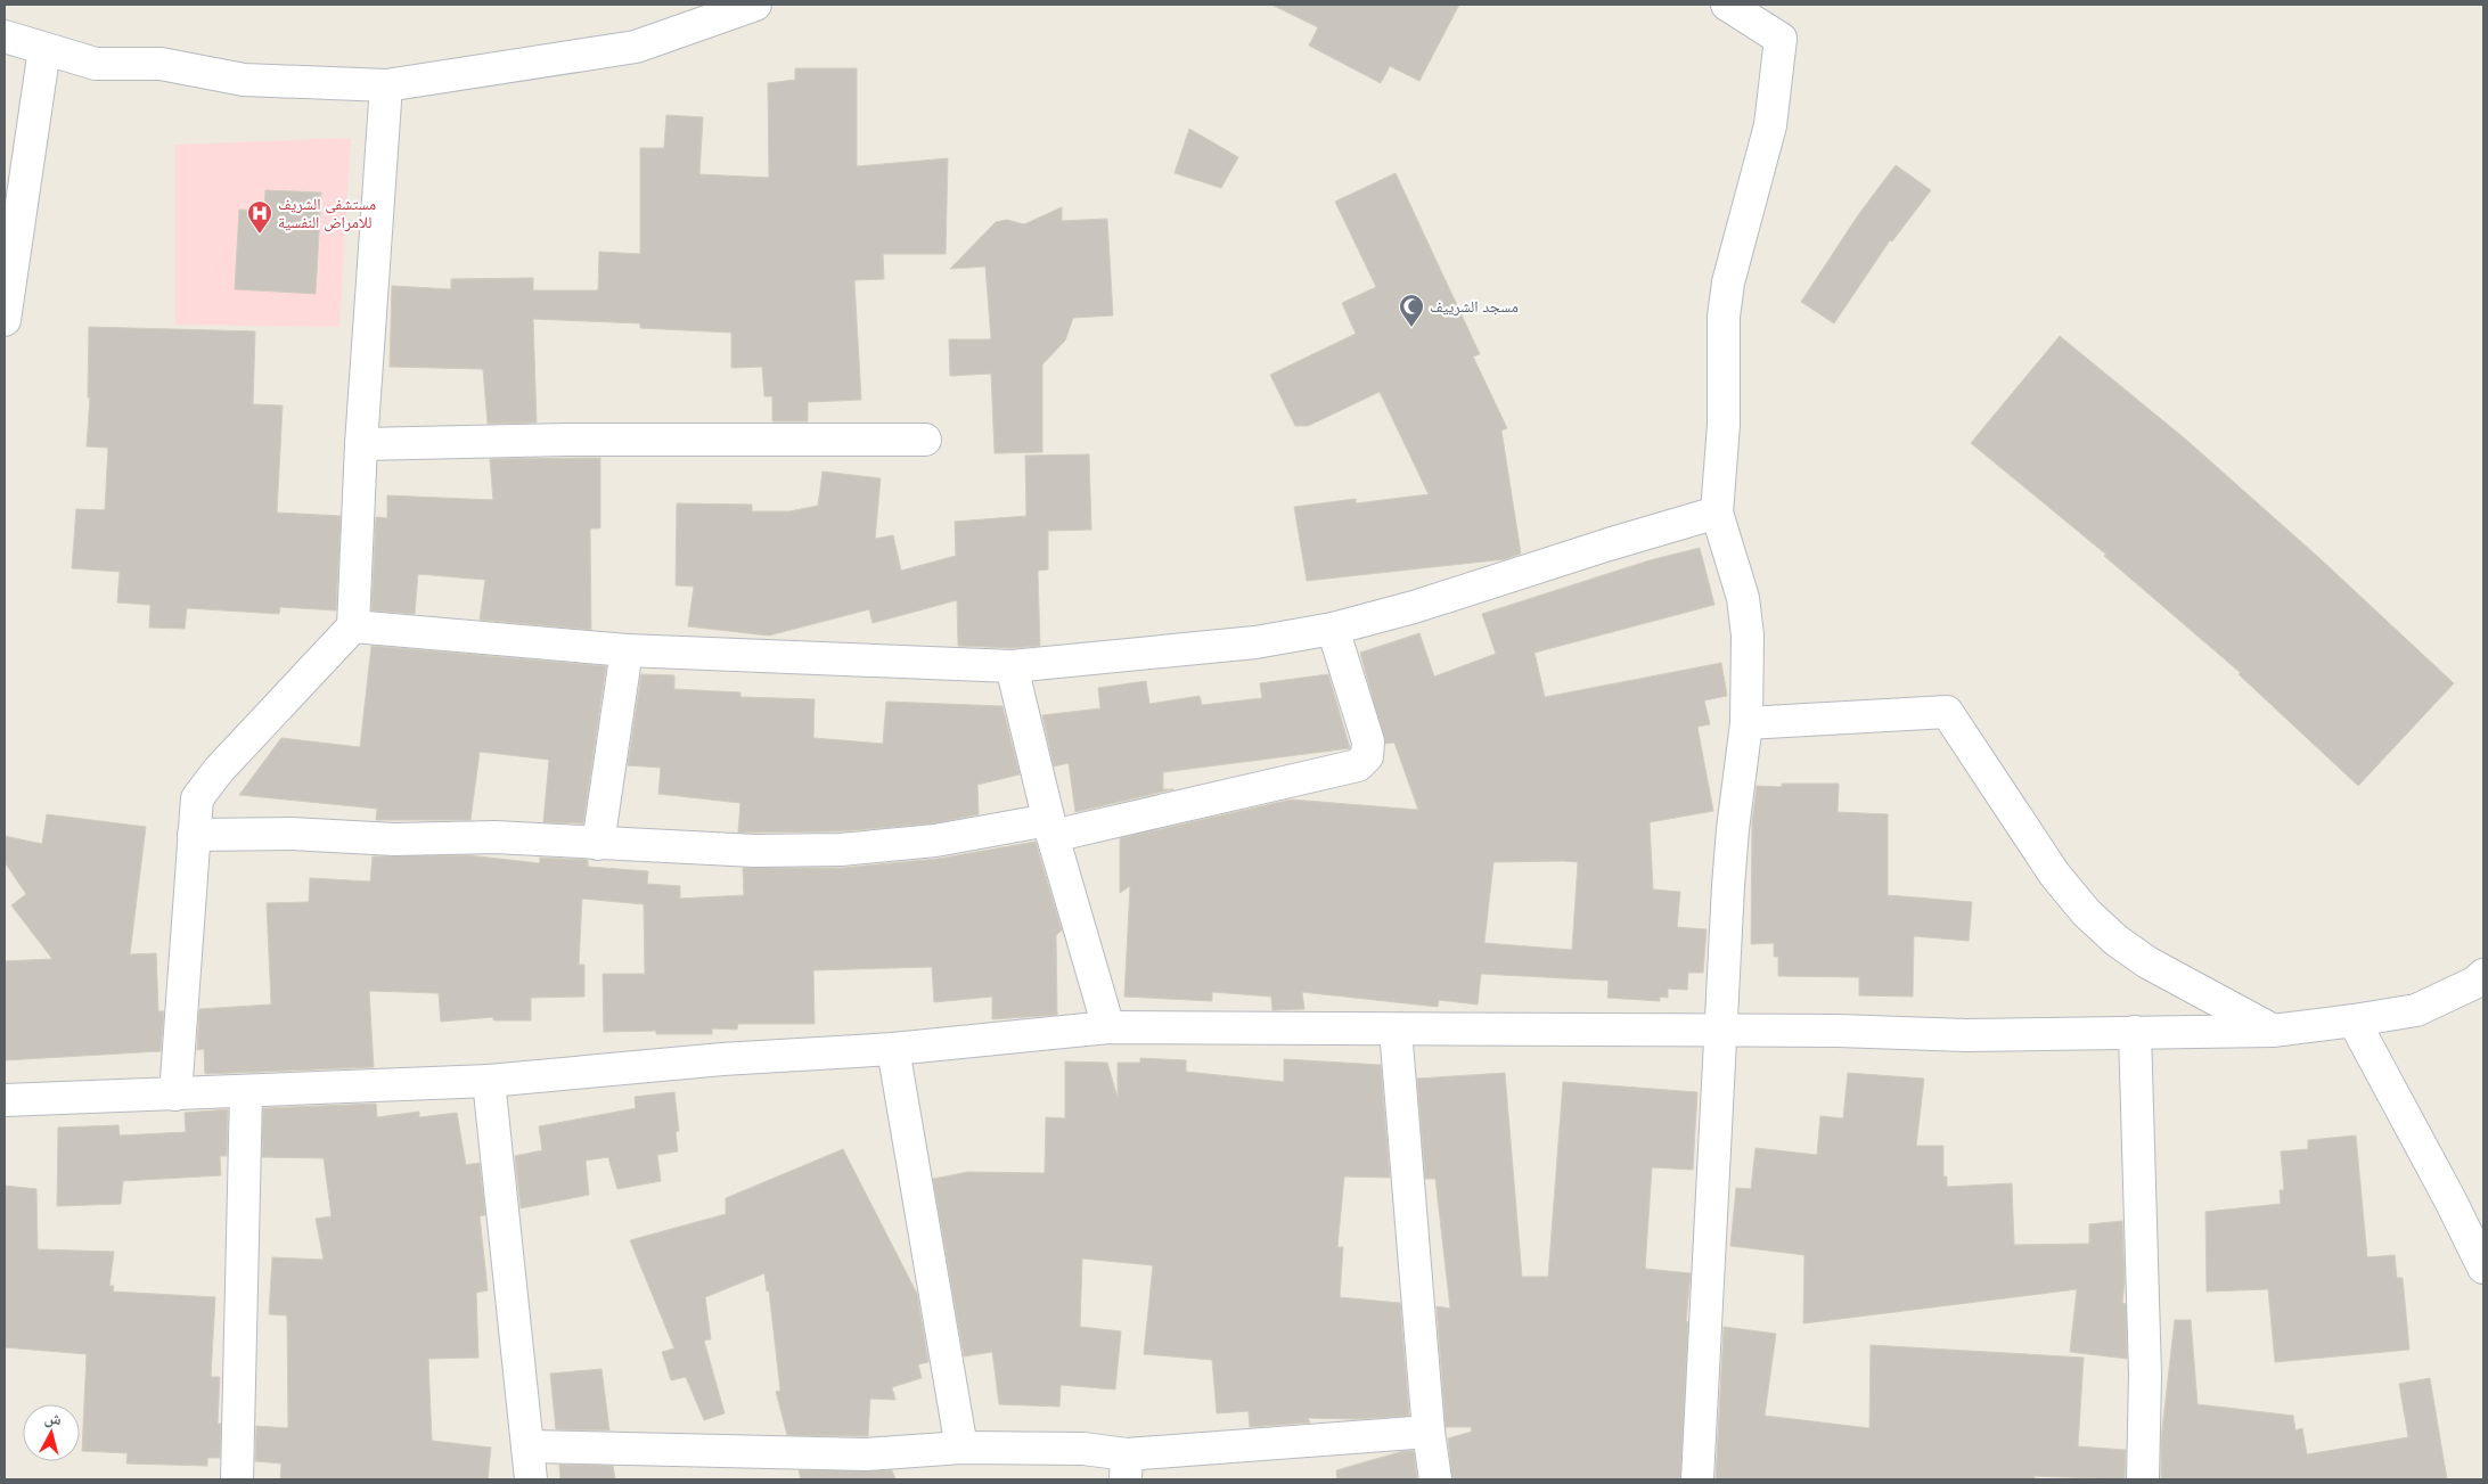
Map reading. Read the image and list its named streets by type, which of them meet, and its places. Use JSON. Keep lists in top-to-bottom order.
{
  "places": {
    "hospital": ["مستشفى الشريف للامراض النفسية"],
    "mosque": ["مسجد الشرييف"]
  },
  "north": "top"
}
